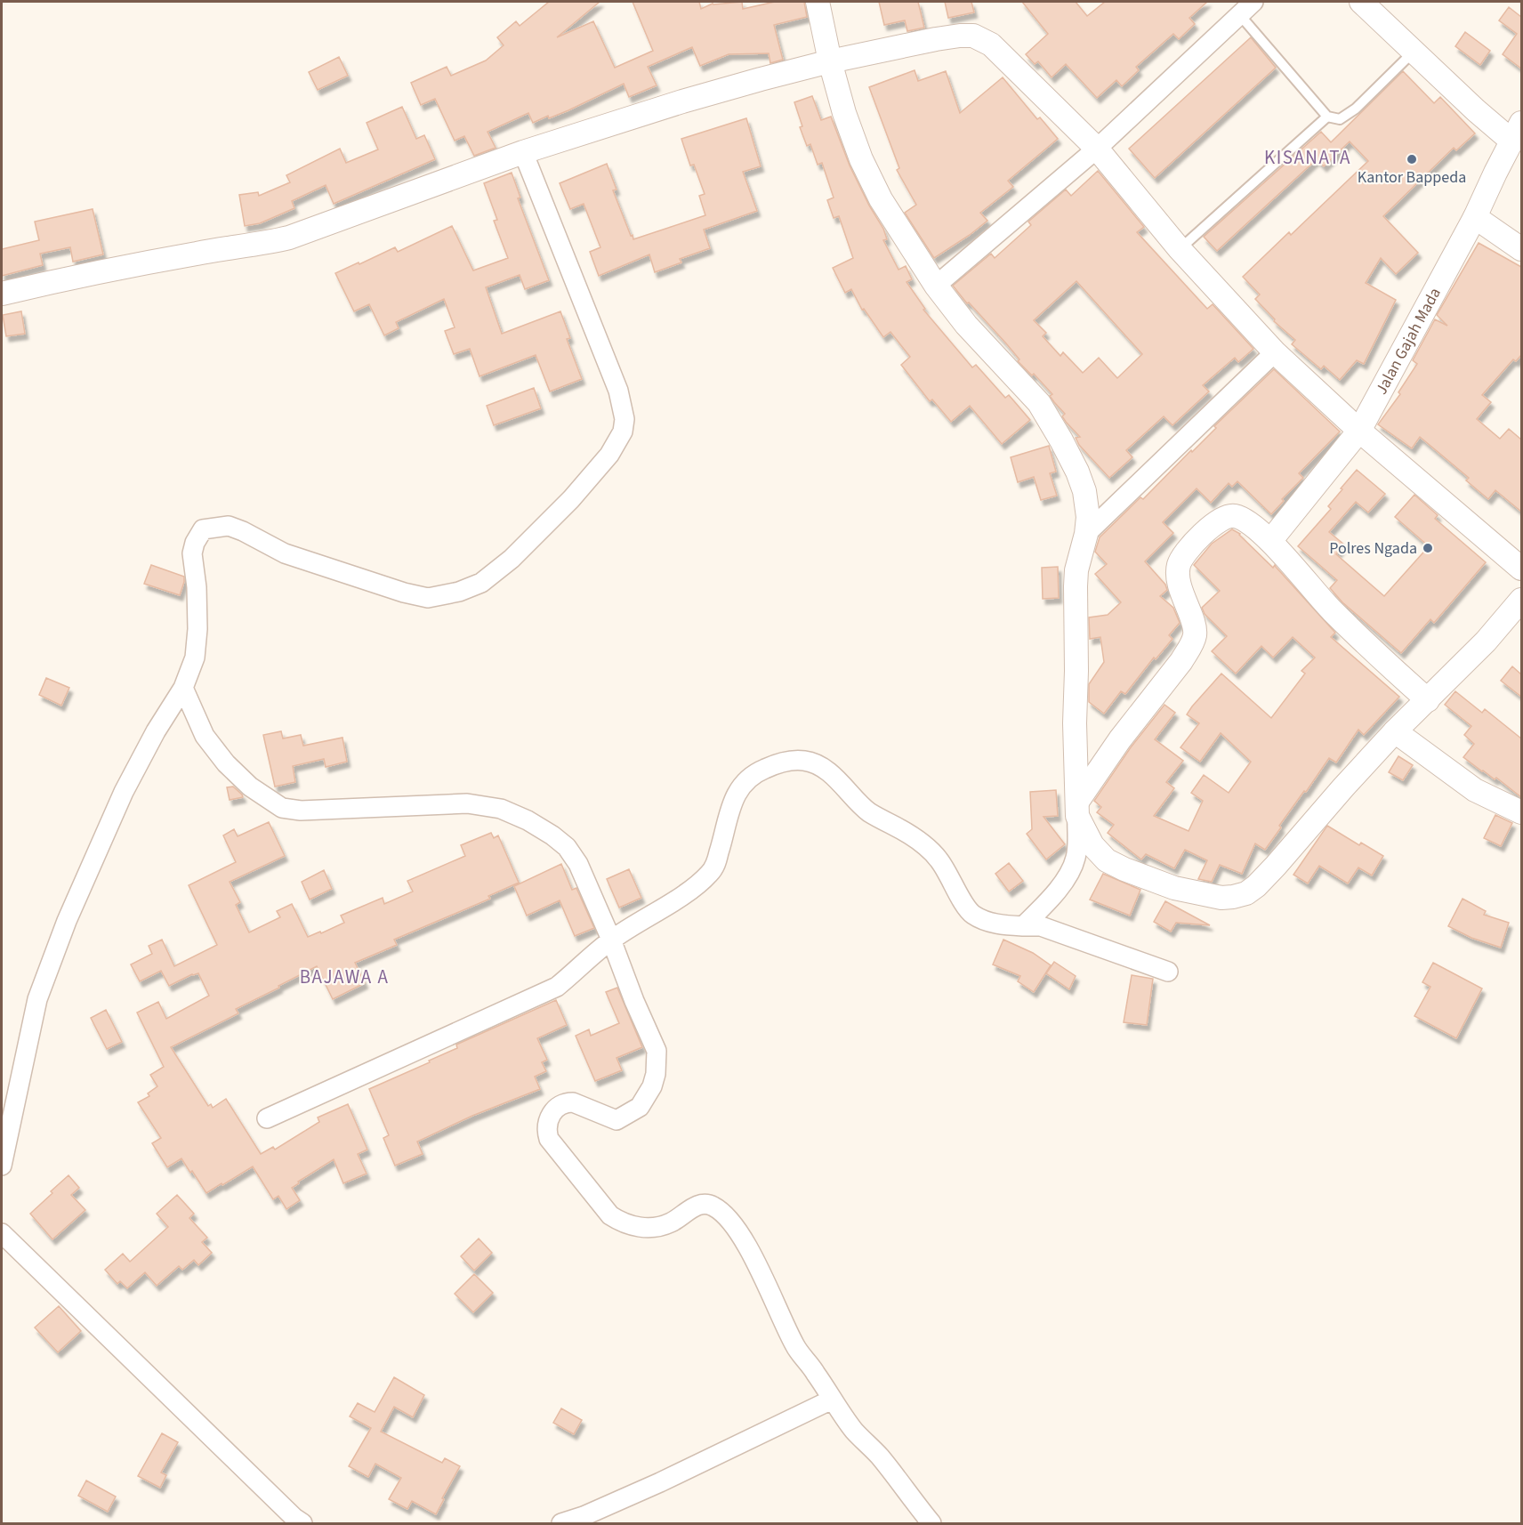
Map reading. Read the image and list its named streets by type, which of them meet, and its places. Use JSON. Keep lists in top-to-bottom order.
{
  "streets": {
    "street": ["Jalan Gajah Mada"]
  },
  "districts": ["KISANATA", "BAJAWA A"],
  "places": ["Kantor Bappeda", "Polres Ngada"]
}
